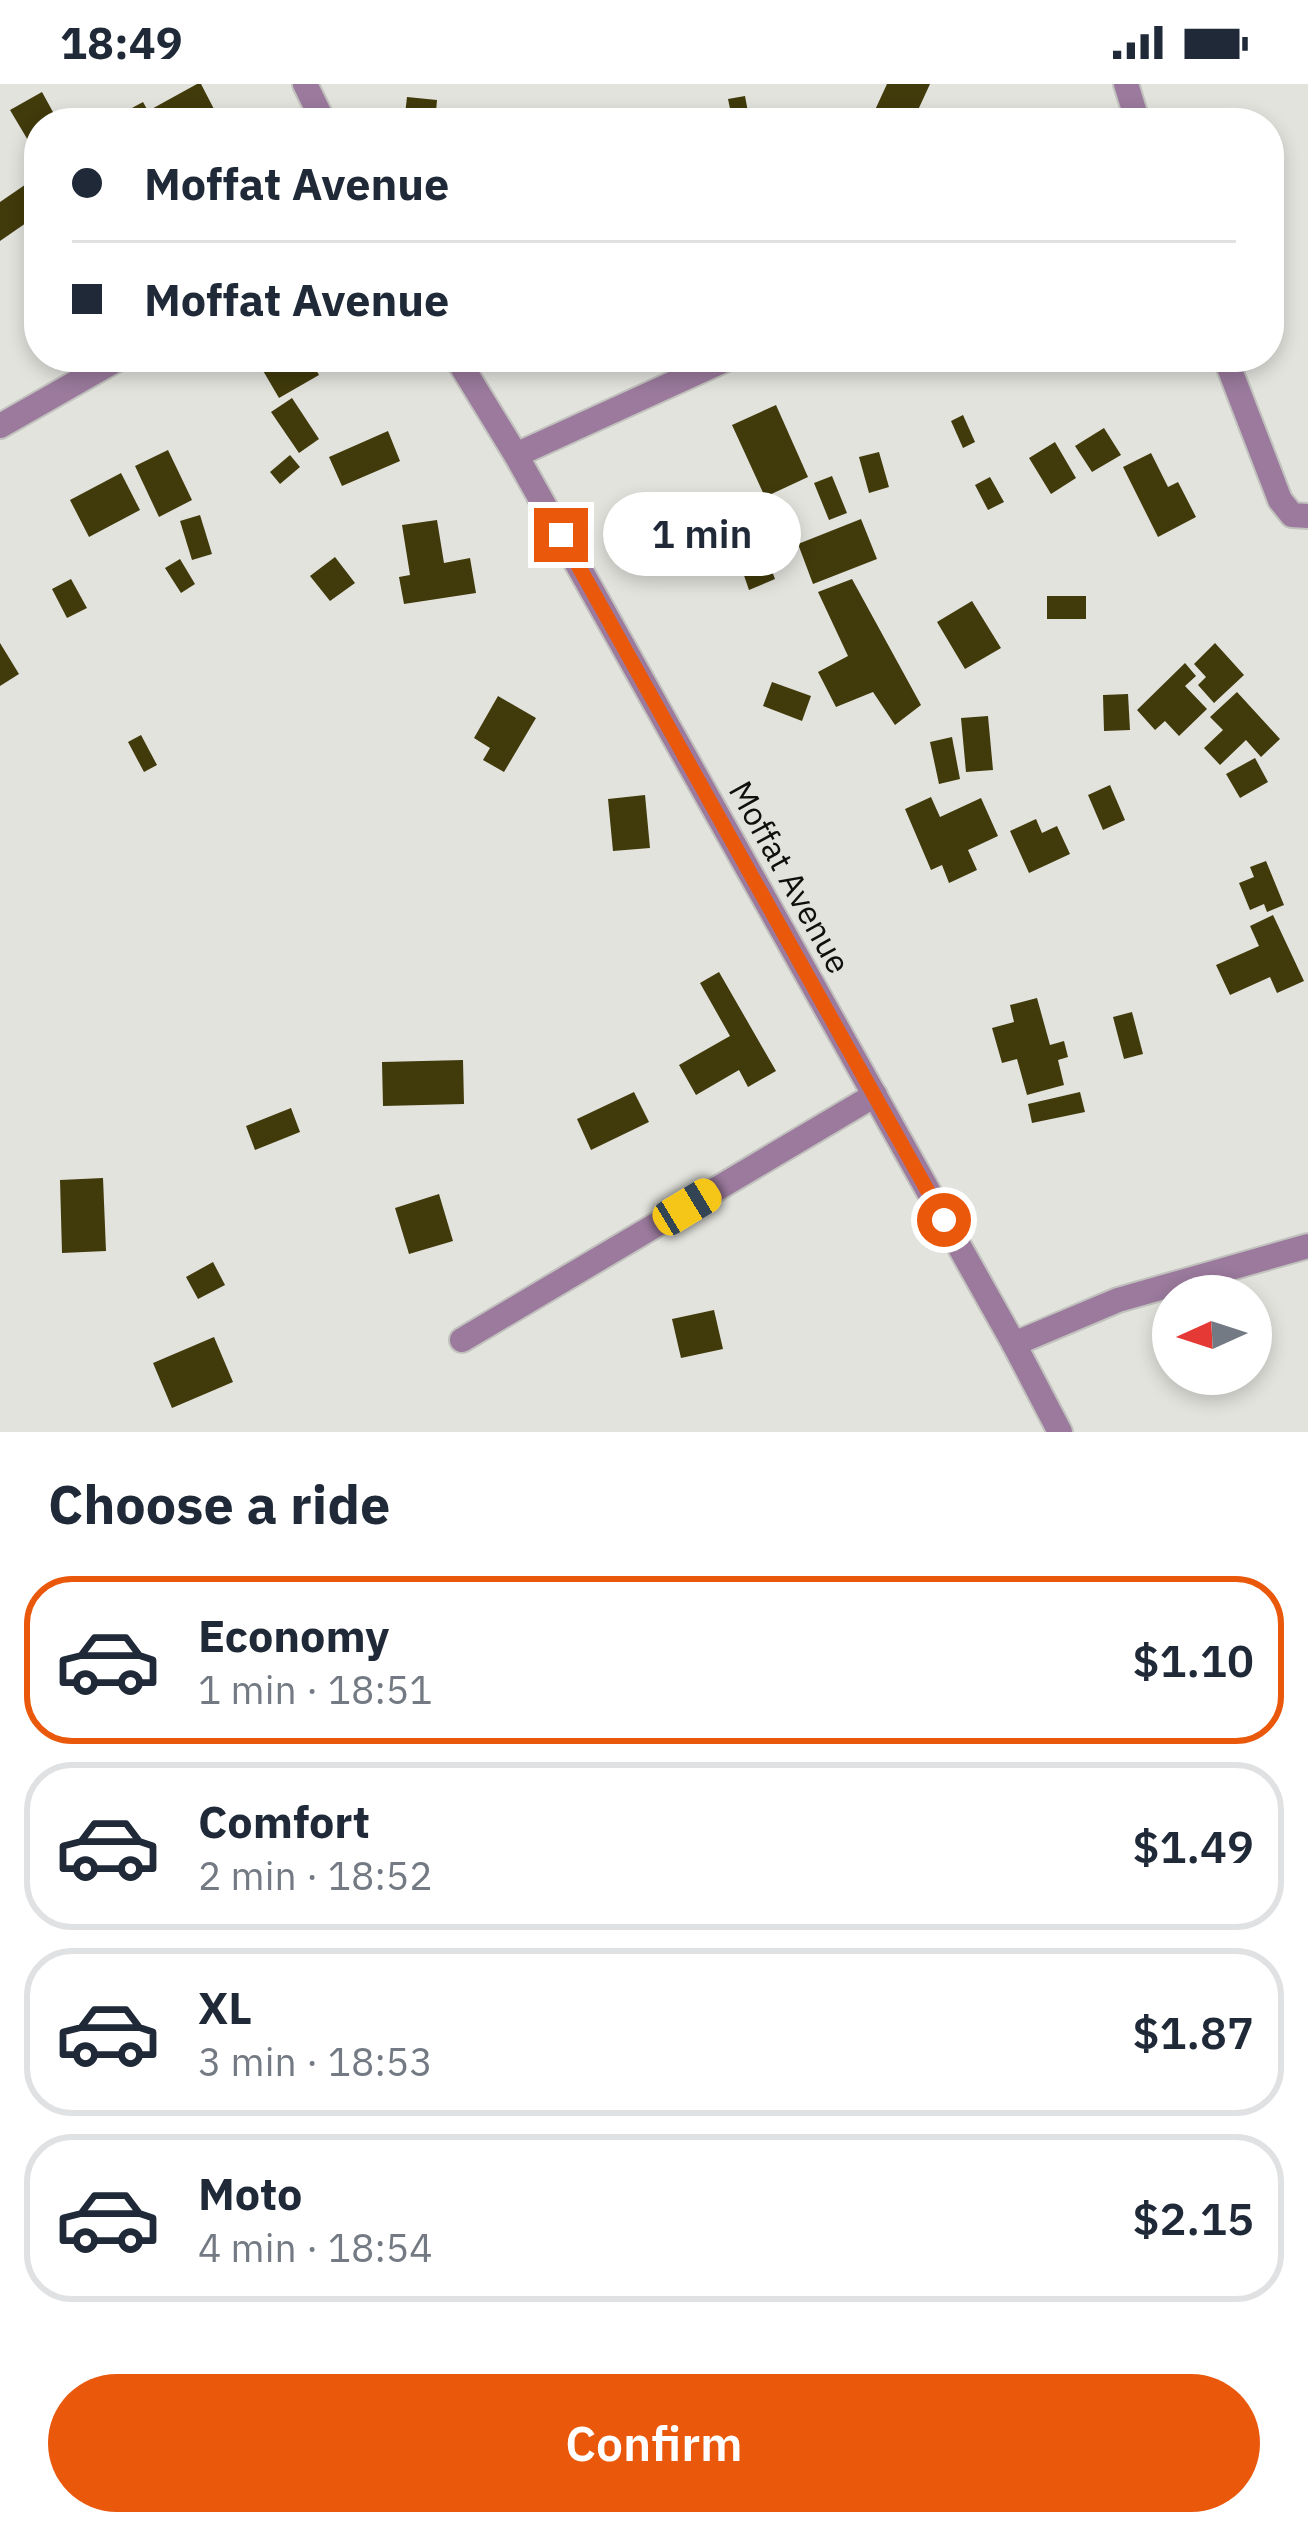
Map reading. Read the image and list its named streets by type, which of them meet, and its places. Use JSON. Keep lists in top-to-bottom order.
{
  "streets": {
    "street": ["Moffat Avenue"]
  },
  "north": "left",
  "page": {
    "status": "18:49",
    "banner": ["Moffat Avenue", "Moffat Avenue"],
    "bubble": "1 min",
    "heading": "Choose a ride",
    "list": [
      {
        "name": "Economy",
        "note": "1 min · 18:51",
        "value": "$1.10"
      },
      {
        "name": "Comfort",
        "note": "2 min · 18:52",
        "value": "$1.49"
      },
      {
        "name": "XL",
        "note": "3 min · 18:53",
        "value": "$1.87"
      },
      {
        "name": "Moto",
        "note": "4 min · 18:54",
        "value": "$2.15"
      }
    ],
    "buttons": "Confirm"
  }
}
